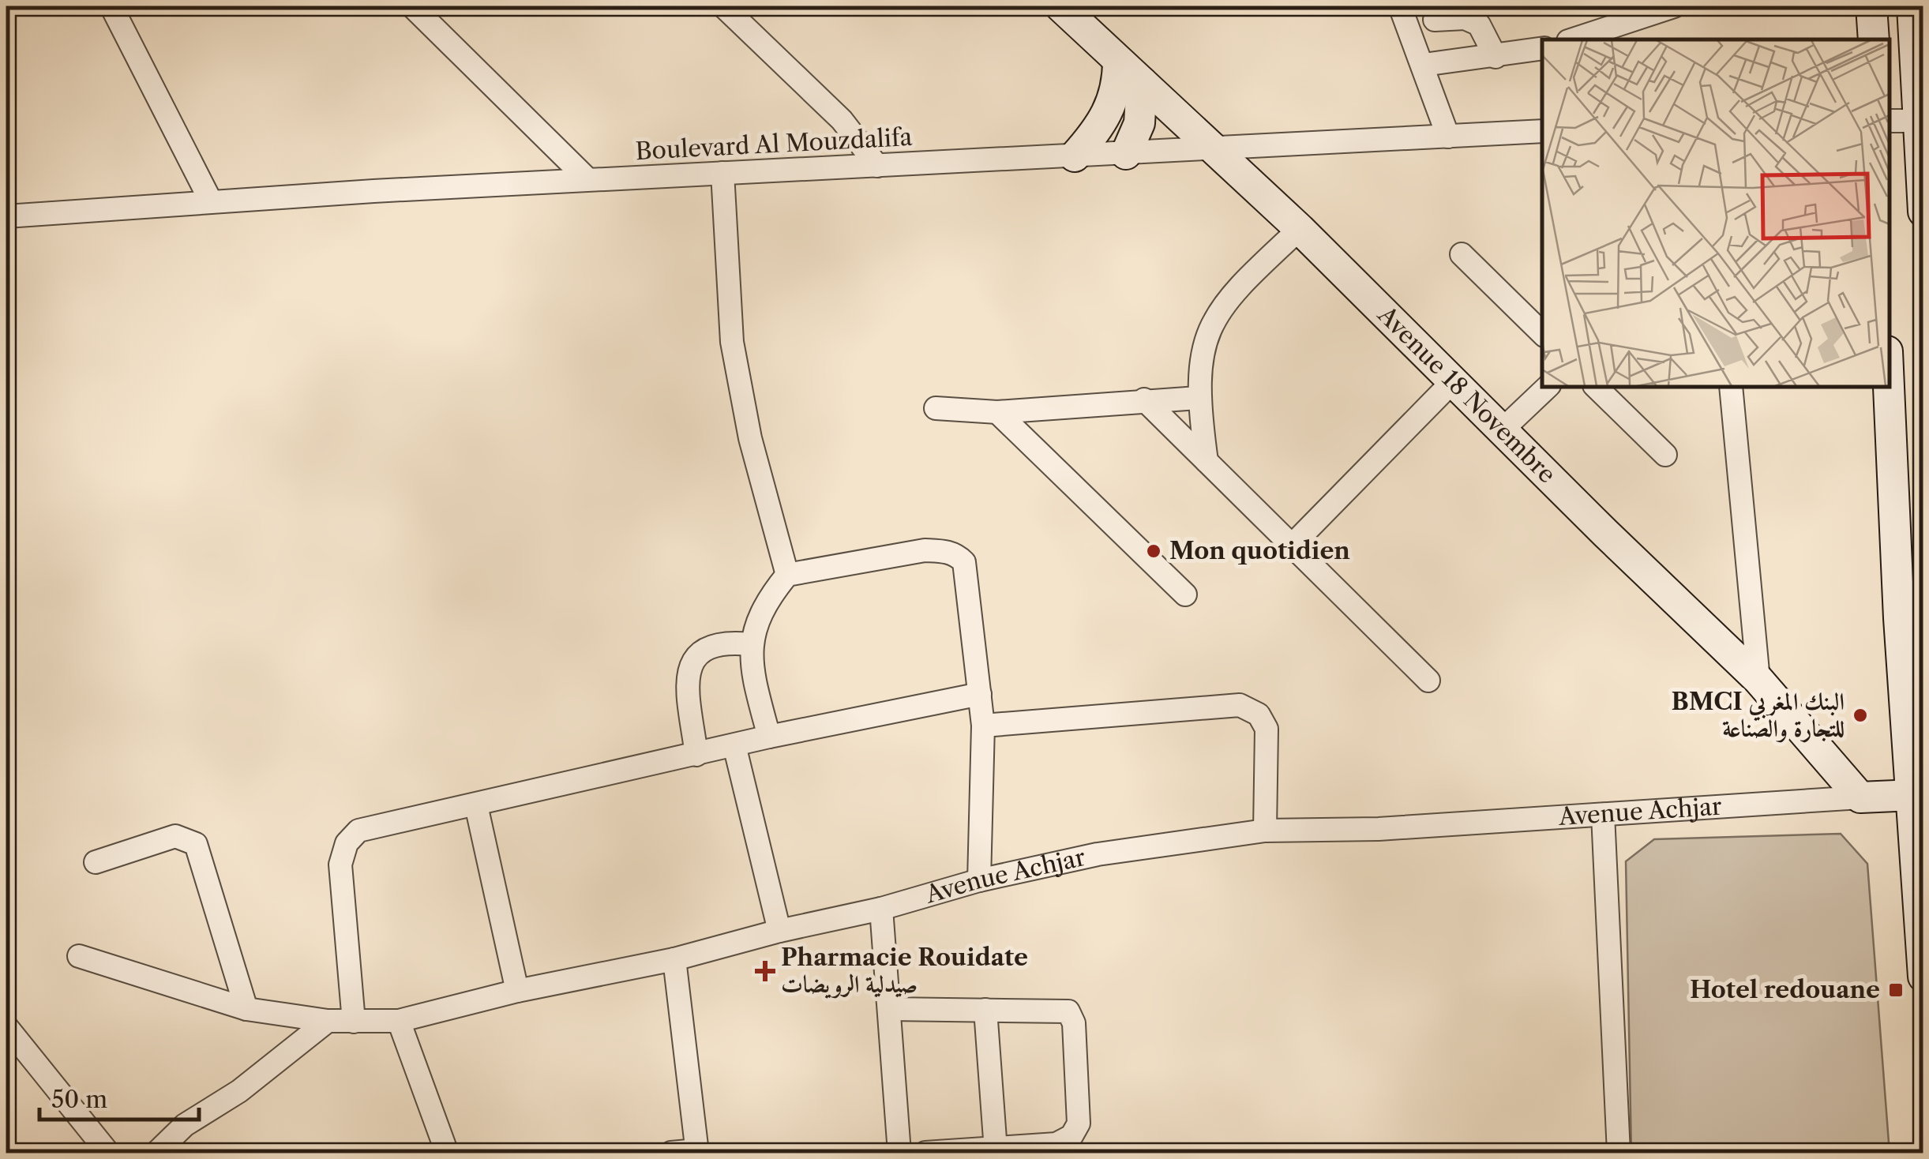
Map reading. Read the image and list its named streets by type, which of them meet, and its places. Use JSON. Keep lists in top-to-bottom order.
{
  "streets": {
    "street": ["Boulevard Al Mouzdalifa", "Avenue 18 Novembre", "Avenue Achjar"]
  },
  "crossings": [
    ["Boulevard Al Mouzdalifa", "Avenue 18 Novembre"],
    ["Avenue 18 Novembre", "Avenue Achjar"]
  ],
  "places": {
    "other": ["Mon quotidien", "BMCI البنك المغربي للتجارة والصناعة"],
    "health": ["Pharmacie Rouidate صيدلية الرويضات"],
    "transit": ["Hotel redouane"]
  },
  "scale_bar": "50 m"
}
